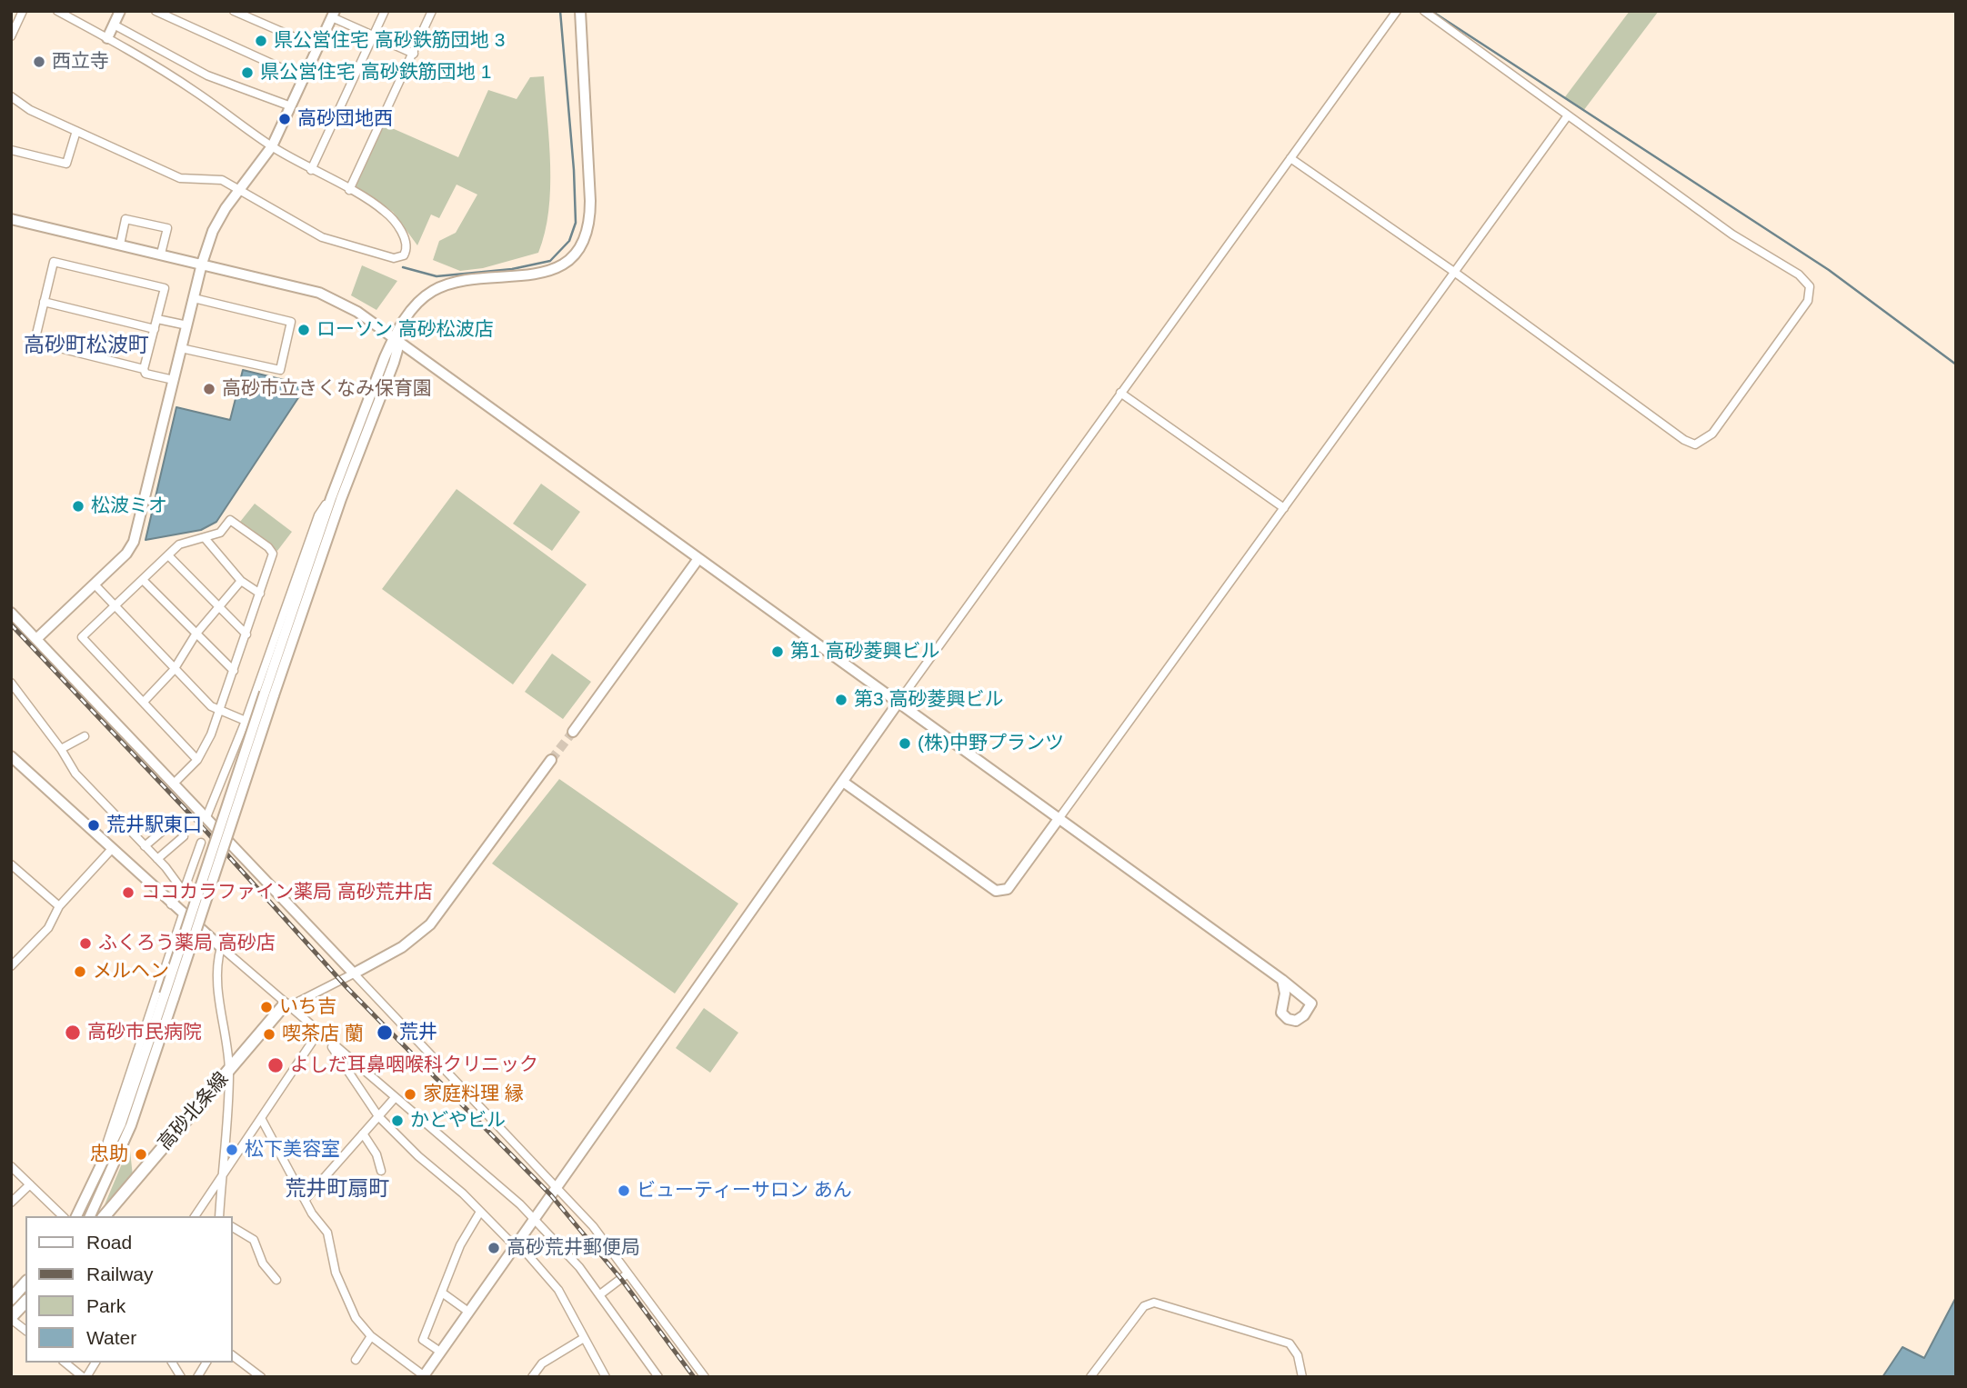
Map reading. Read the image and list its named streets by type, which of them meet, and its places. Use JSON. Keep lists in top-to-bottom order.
{
  "streets": {
    "main road": ["高砂北条線"]
  },
  "districts": ["高砂町松波町", "荒井町扇町"],
  "places": [
    "県公営住宅 高砂鉄筋団地 3",
    "西立寺",
    "県公営住宅 高砂鉄筋団地 1",
    "高砂団地西",
    "ローソン 高砂松波店",
    "高砂市立きくなみ保育園",
    "松波ミオ",
    "第1 高砂菱興ビル",
    "第3 高砂菱興ビル",
    "(株)中野プランツ",
    "荒井駅東口",
    "ココカラファイン薬局 高砂荒井店",
    "ふくろう薬局 高砂店",
    "メルヘン",
    "いち吉",
    "高砂市民病院",
    "荒井",
    "喫茶店 蘭",
    "よしだ耳鼻咽喉科クリニック",
    "家庭料理 縁",
    "かどやビル",
    "松下美容室",
    "忠助",
    "ビューティーサロン あん",
    "高砂荒井郵便局"
  ],
  "legend": [
    "Road",
    "Railway",
    "Park",
    "Water"
  ]
}
